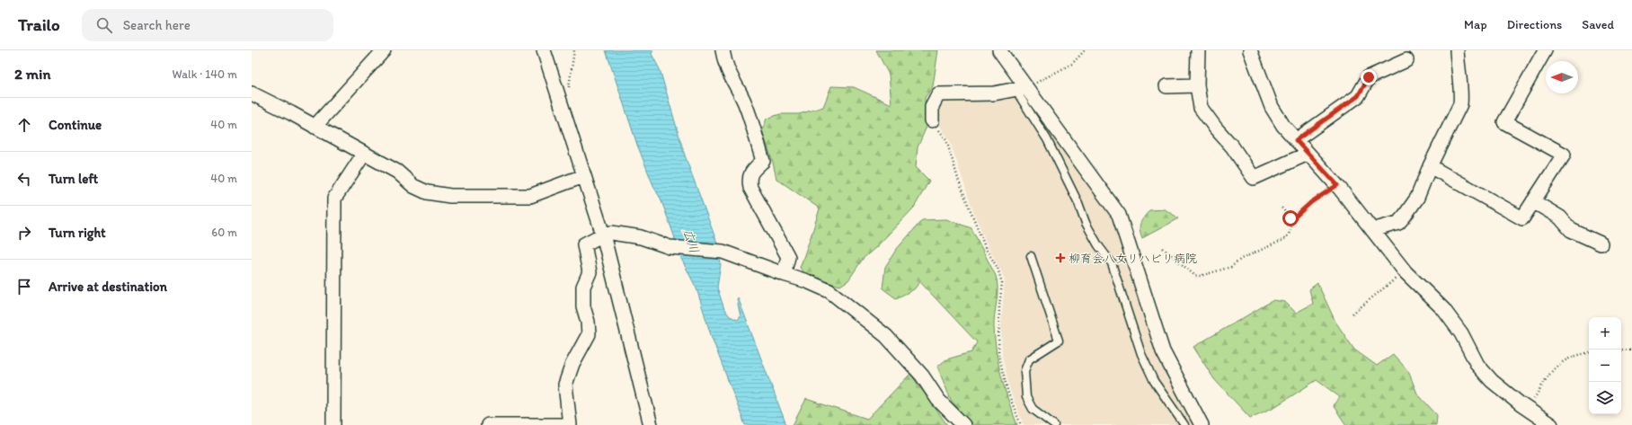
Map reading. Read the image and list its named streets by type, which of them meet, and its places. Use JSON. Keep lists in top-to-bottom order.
{
  "water": ["広川"],
  "places": {
    "health": ["柳育会八女リハビリ病院"]
  },
  "north": "left",
  "page": {
    "header": "Trailo",
    "search": "Search here",
    "nav": ["Map", "Directions", "Saved"],
    "heading": ["2 min", "Walk · 140 m"],
    "list": [
      ["Continue", "40 m"],
      ["Turn left", "40 m"],
      ["Turn right", "60 m"],
      "Arrive at destination"
    ],
    "map_buttons": ["+", "−"]
  }
}
